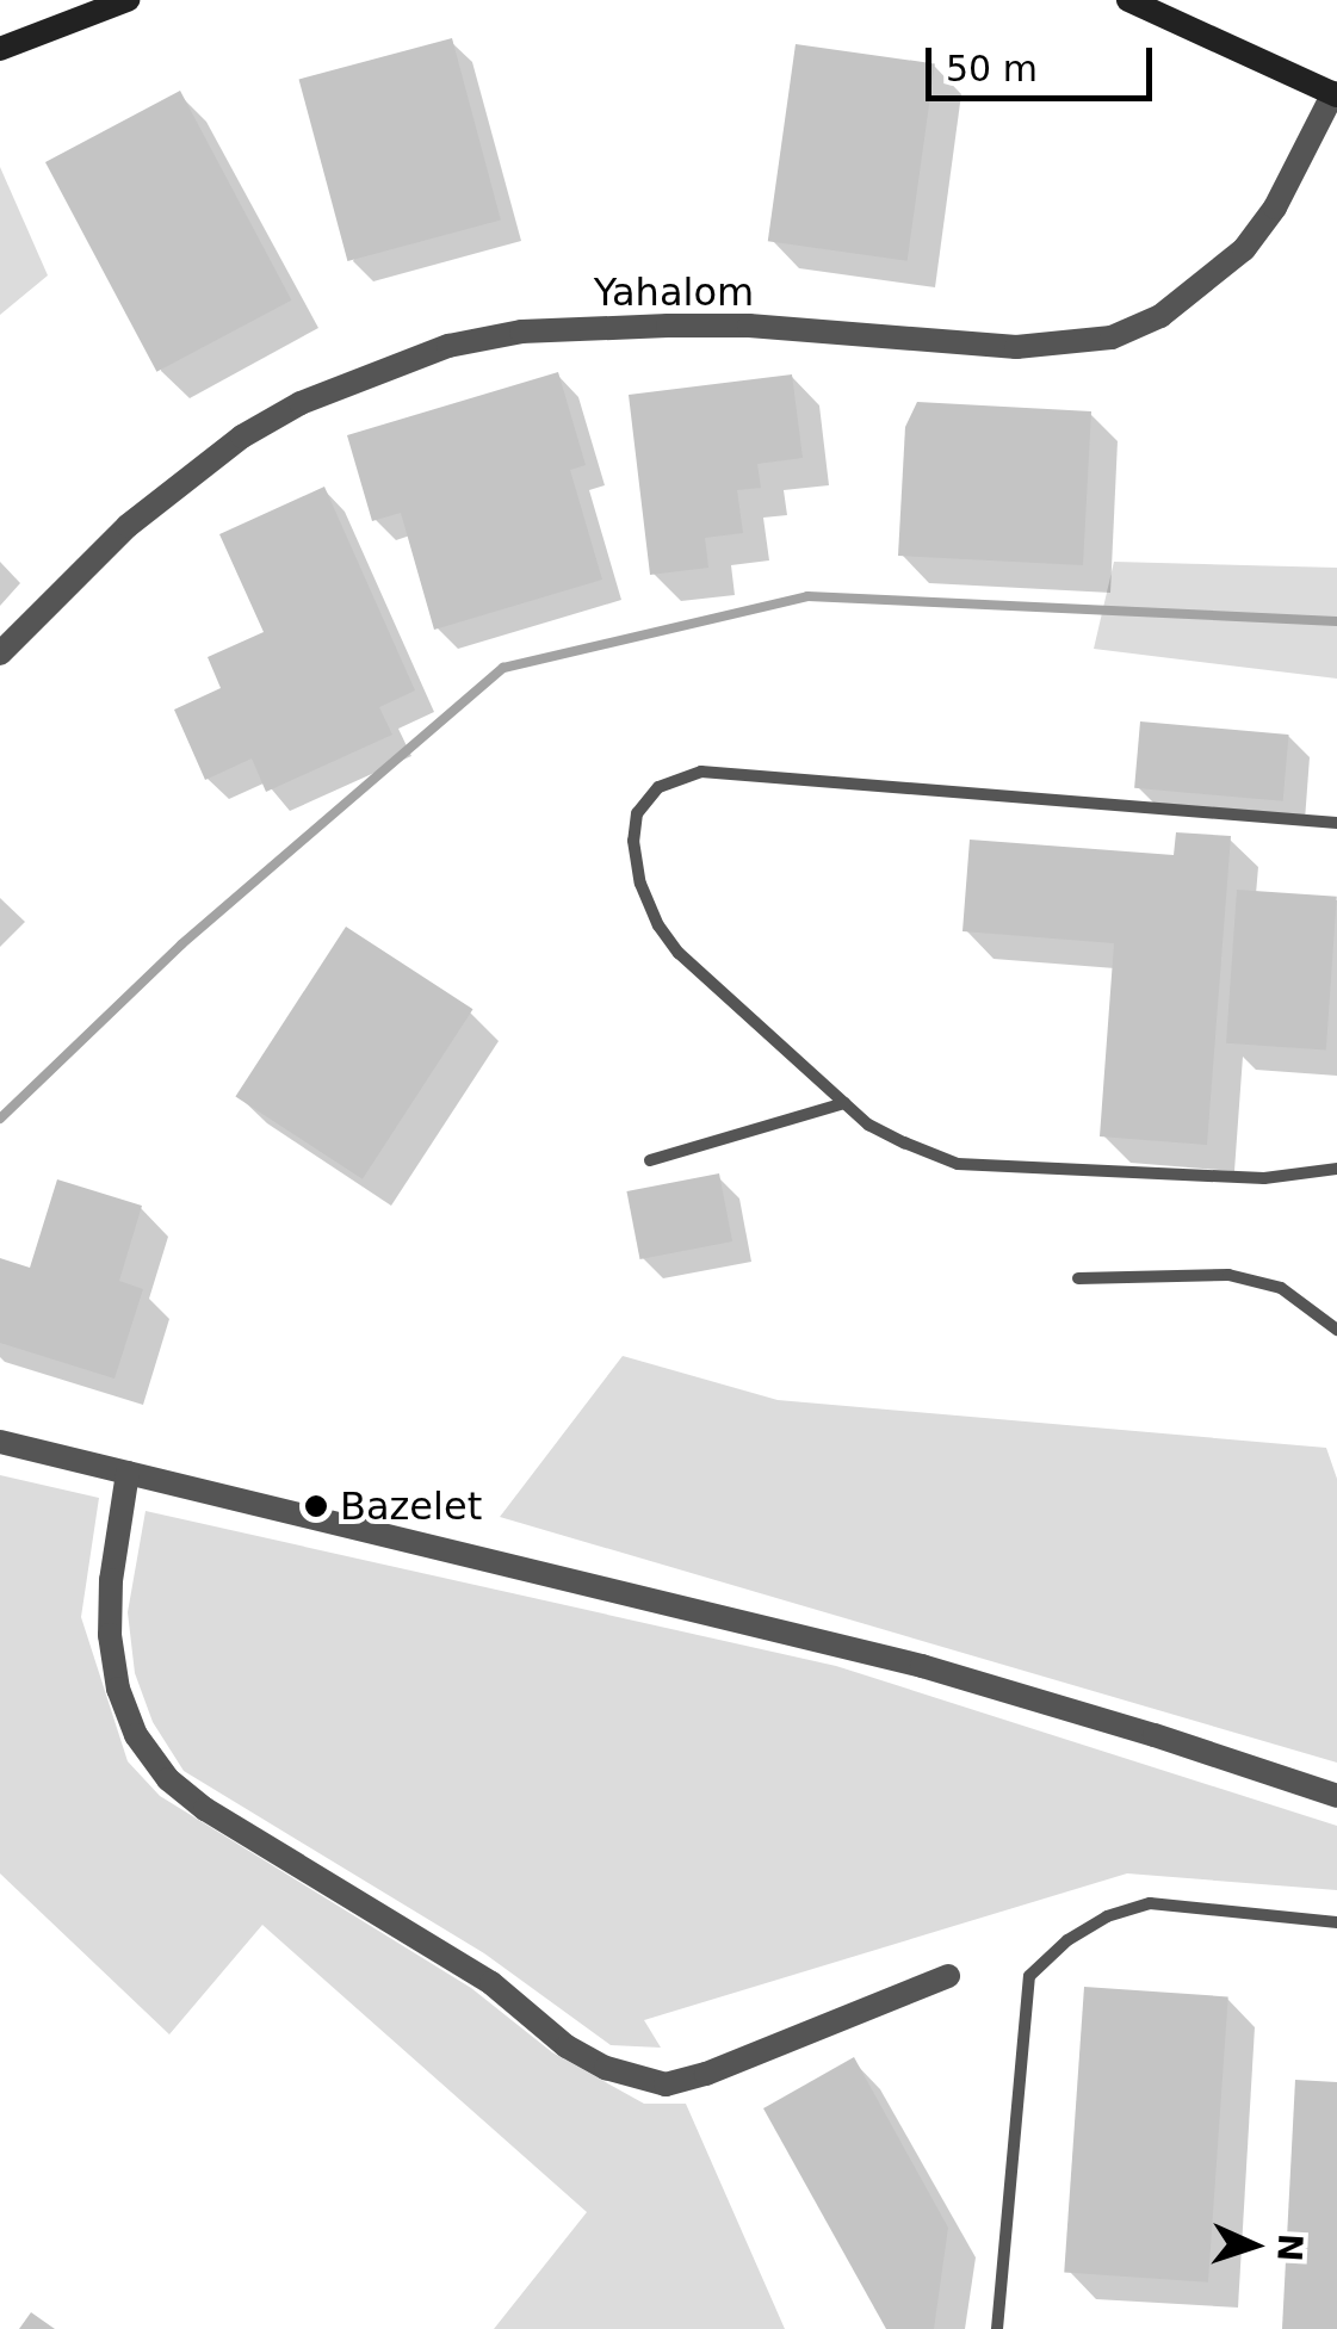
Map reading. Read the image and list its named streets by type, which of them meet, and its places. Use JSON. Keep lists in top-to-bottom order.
{
  "streets": {
    "street": ["Yahalom"]
  },
  "places": ["Bazelet"],
  "scale_bar": "50 m",
  "north": "right"
}
